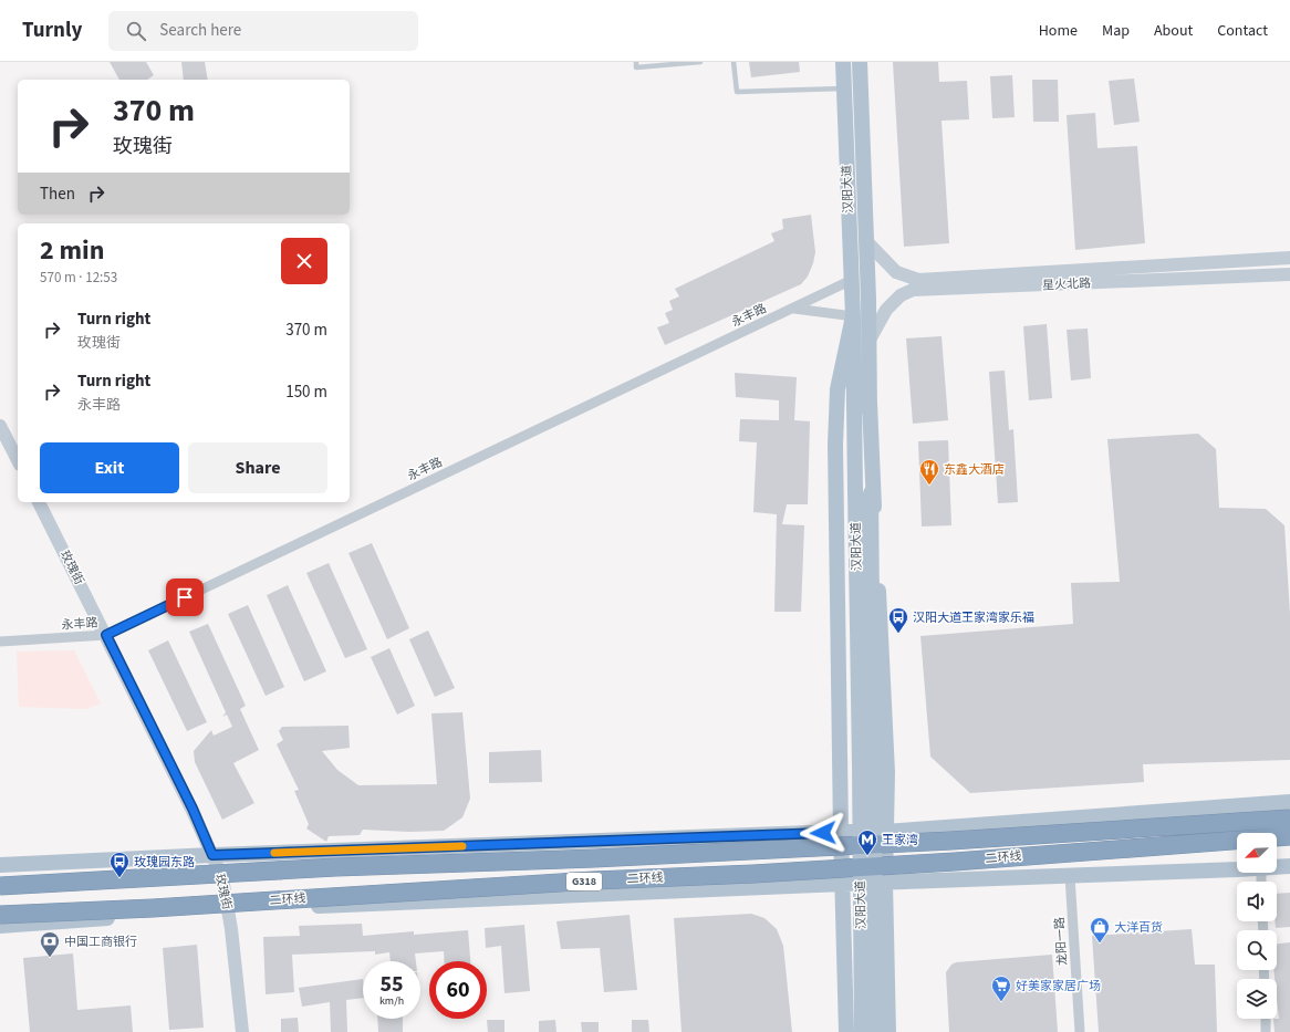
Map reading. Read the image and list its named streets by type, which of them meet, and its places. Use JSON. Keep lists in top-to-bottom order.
{
  "streets": {
    "highway": ["二环线", "G318"],
    "main road": ["汉阳大道"],
    "street": [
      "星火北路",
      "永丰路",
      "玫瑰街",
      "龙阳一路"
    ]
  },
  "crossings": [
    ["汉阳大道", "星火北路"],
    ["汉阳大道", "永丰路"],
    ["永丰路", "玫瑰街"]
  ],
  "places": {
    "restaurant": ["东鑫大酒店"],
    "bus stop": ["汉阳大道王家湾家乐福", "玫瑰园东路"],
    "metro station": ["王家湾"],
    "shop": ["大洋百货"],
    "bank": ["中国工商银行"],
    "supermarket": ["好美家家居广场"]
  },
  "north": "bottom left",
  "page": {
    "header": "Turnly",
    "search": "Search here",
    "nav": [
      "Home",
      "Map",
      "About",
      "Contact"
    ],
    "turn": ["370 m", "玫瑰街"],
    "then": "Then",
    "heading": ["2 min", "570 m · 12:53"],
    "list": [
      {
        "name": "Turn right",
        "note": "玫瑰街",
        "value": "370 m"
      },
      {
        "name": "Turn right",
        "note": "永丰路",
        "value": "150 m"
      }
    ],
    "buttons": ["Exit", "Share"],
    "speed": "55 km/h",
    "limit": "60"
  }
}
